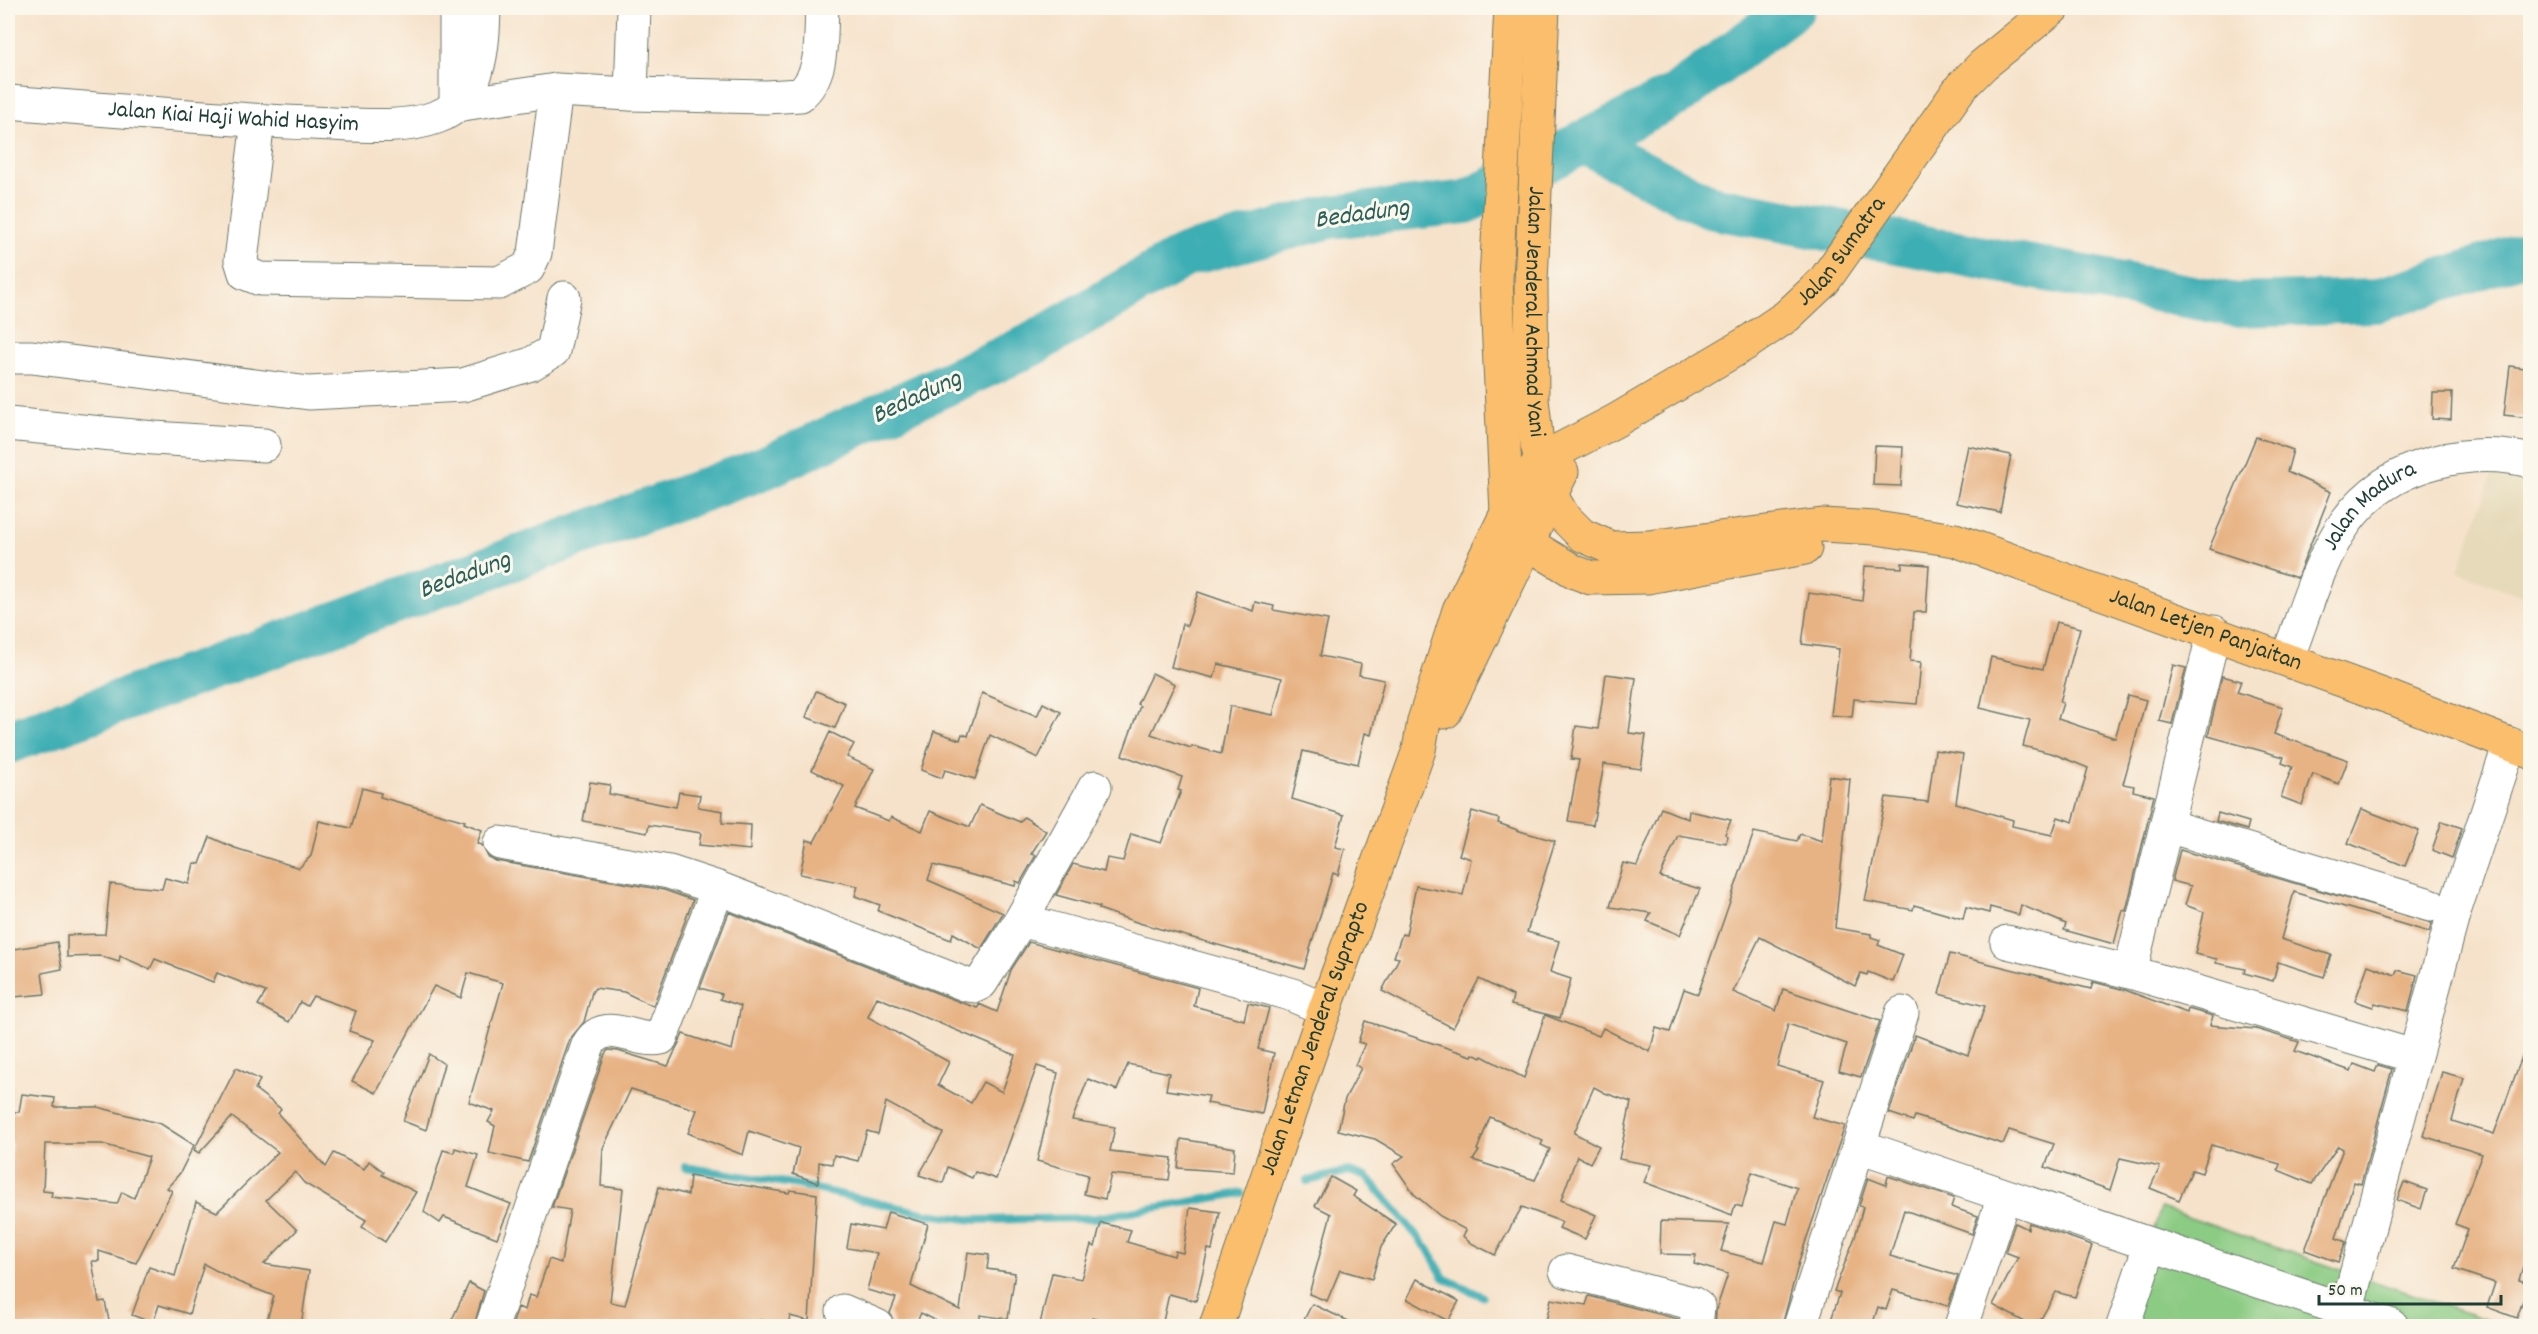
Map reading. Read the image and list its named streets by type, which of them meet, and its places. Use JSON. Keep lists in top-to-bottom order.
{
  "streets": {
    "main road": [
      "Jalan Sumatra",
      "Jalan Jenderal Achmad Yani",
      "Jalan Letjen Panjaitan",
      "Jalan Letnan Jenderal Suprapto"
    ],
    "street": ["Jalan Kiai Haji Wahid Hasyim", "Jalan Madura"]
  },
  "crossings": [
    ["Jalan Sumatra", "Jalan Jenderal Achmad Yani"],
    ["Jalan Jenderal Achmad Yani", "Jalan Letjen Panjaitan"],
    ["Jalan Madura", "Jalan Letjen Panjaitan"]
  ],
  "water": ["Bedadung"],
  "scale_bar": "50 m"
}
